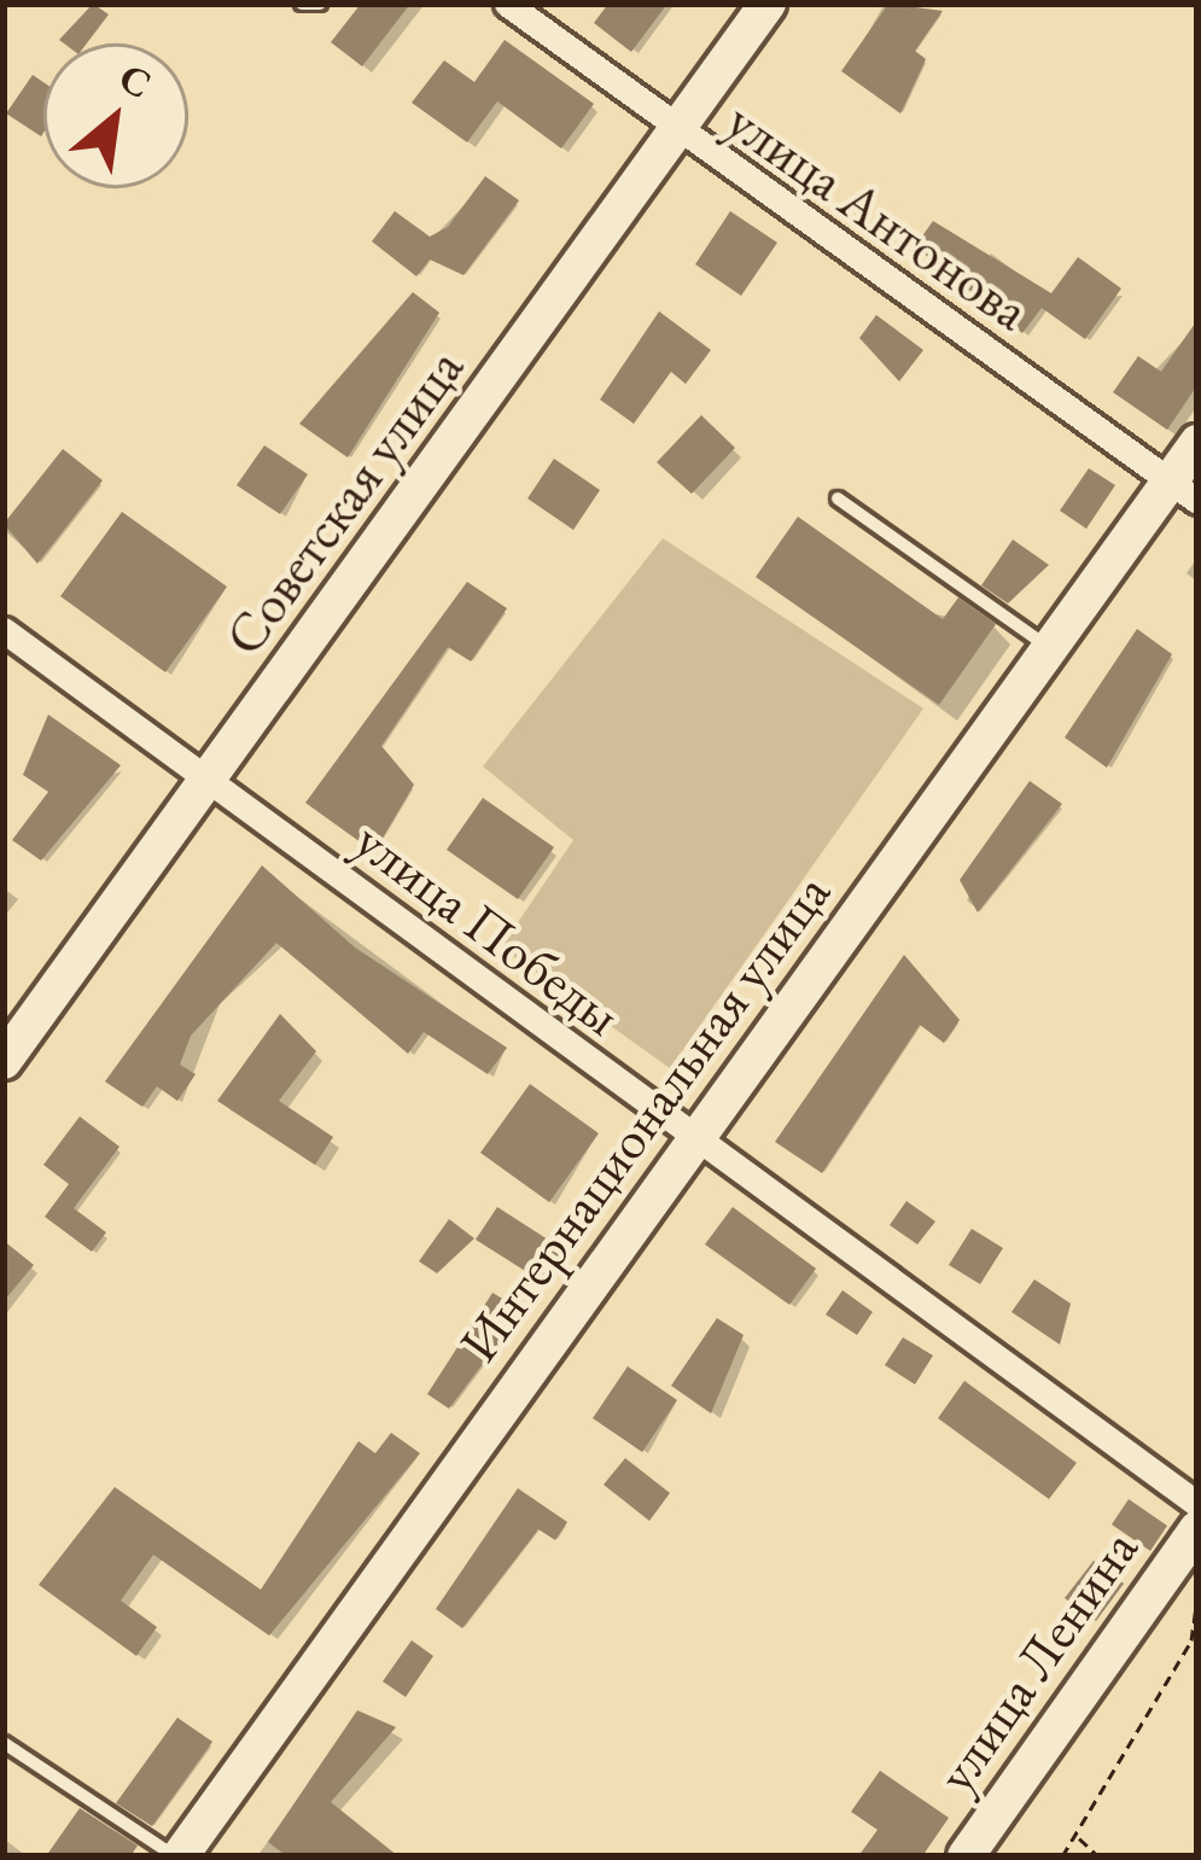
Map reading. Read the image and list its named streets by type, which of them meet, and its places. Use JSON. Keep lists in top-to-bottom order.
{
  "streets": {
    "street": [
      "улица Антонова",
      "Советская улица",
      "улица Победы",
      "Интернациональная улица",
      "улица Ленина"
    ]
  },
  "crossings": [
    ["улица Антонова", "Советская улица"],
    ["улица Антонова", "Интернациональная улица"],
    ["Советская улица", "улица Победы"],
    ["улица Победы", "Интернациональная улица"]
  ],
  "north": "top right"
}
